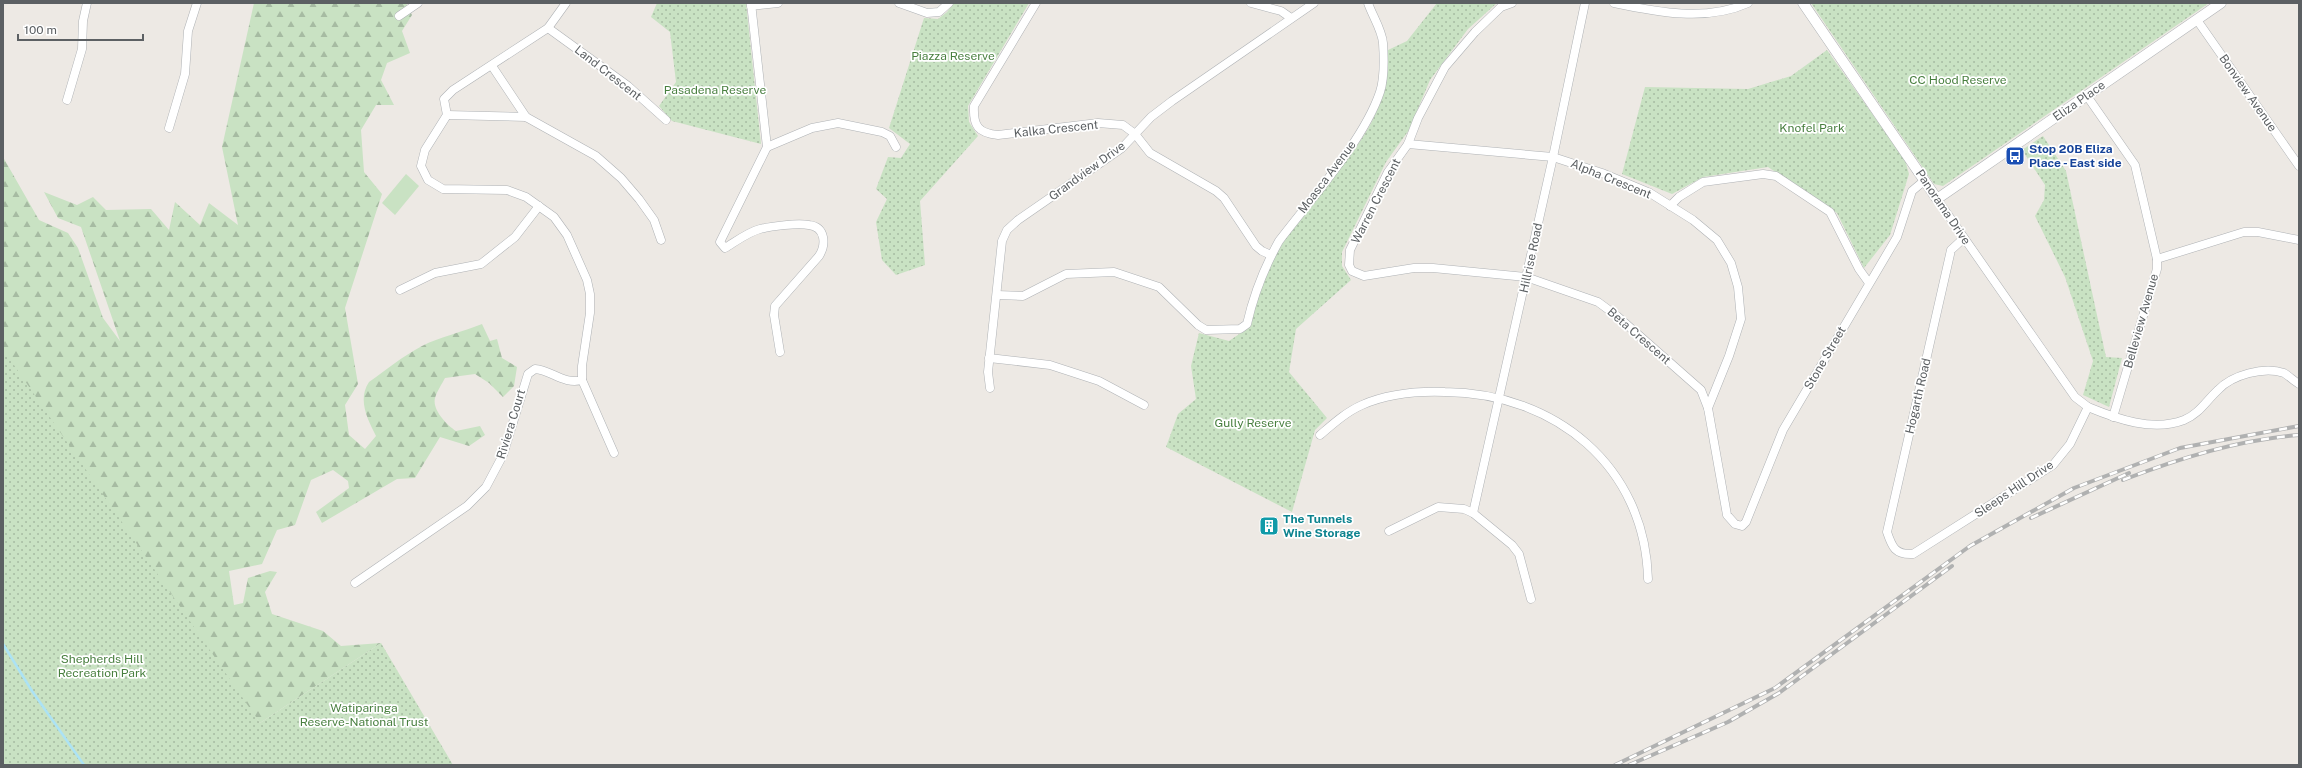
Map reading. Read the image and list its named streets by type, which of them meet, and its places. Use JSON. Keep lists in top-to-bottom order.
{
  "streets": {
    "street": [
      "Land Crescent",
      "Bonview Avenue",
      "Eliza Place",
      "Kalka Crescent",
      "Grandview Drive",
      "Moasca Avenue",
      "Alpha Crescent",
      "Warren Crescent",
      "Panorama Drive",
      "Hillrise Road",
      "Belleview Avenue",
      "Beta Crescent",
      "Stone Street",
      "Hogarth Road",
      "Riviera Court",
      "Sleeps Hill Drive"
    ]
  },
  "crossings": [
    ["Bonview Avenue", "Eliza Place"],
    ["Eliza Place", "Panorama Drive"],
    ["Eliza Place", "Belleview Avenue"],
    ["Kalka Crescent", "Grandview Drive"],
    ["Grandview Drive", "Moasca Avenue"],
    ["Alpha Crescent", "Warren Crescent"],
    ["Alpha Crescent", "Hillrise Road"],
    ["Alpha Crescent", "Beta Crescent"],
    ["Warren Crescent", "Beta Crescent"],
    ["Panorama Drive", "Stone Street"],
    ["Panorama Drive", "Hogarth Road"],
    ["Panorama Drive", "Sleeps Hill Drive"],
    ["Hillrise Road", "Beta Crescent"],
    ["Beta Crescent", "Stone Street"],
    ["Hogarth Road", "Sleeps Hill Drive"]
  ],
  "parks": [
    "Piazza Reserve",
    "CC Hood Reserve",
    "Pasadena Reserve",
    "Knofel Park",
    "Gully Reserve",
    "Shepherds Hill Recreation Park",
    "Watiparinga Reserve-National Trust"
  ],
  "places": {
    "bus stop": ["Stop 20B Eliza Place - East side"],
    "building": ["The Tunnels Wine Storage"]
  },
  "scale_bar": "100 m"
}
